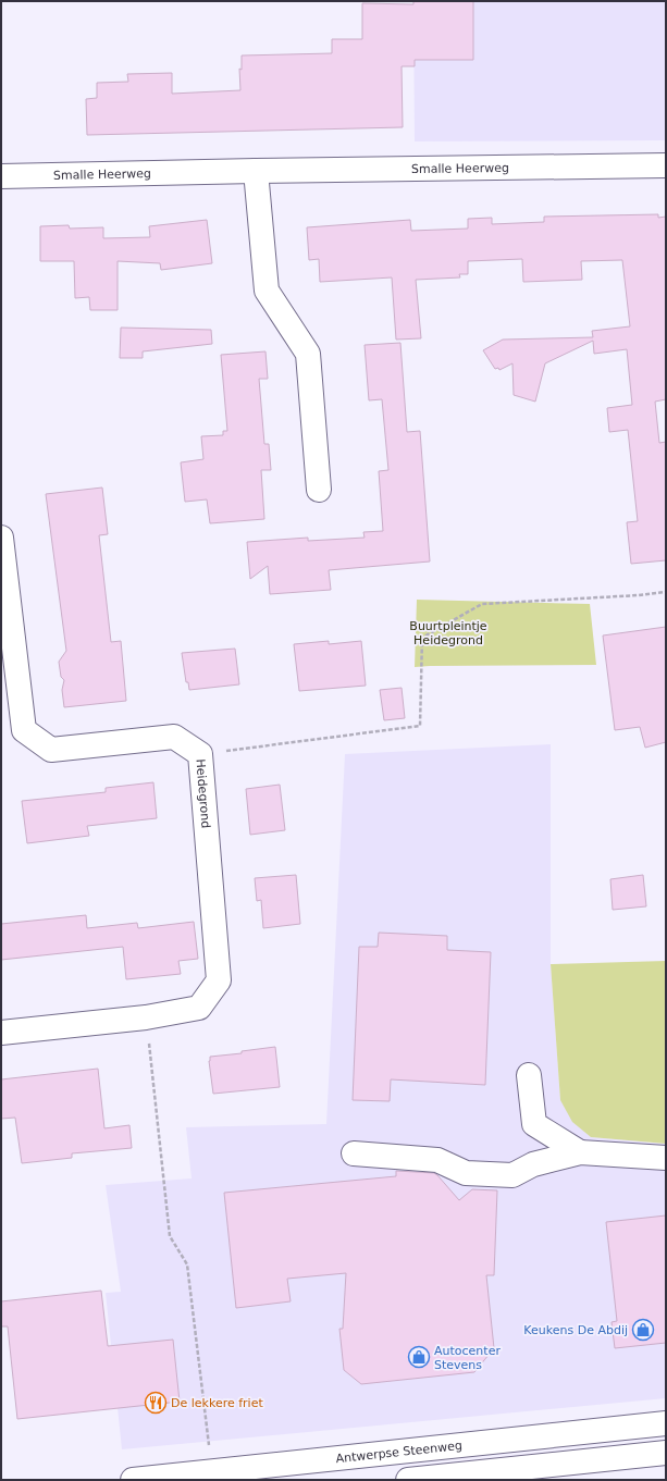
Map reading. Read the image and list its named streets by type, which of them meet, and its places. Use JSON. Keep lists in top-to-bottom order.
{
  "streets": {
    "street": ["Smalle Heerweg", "Heidegrond", "Antwerpse Steenweg"]
  },
  "parks": ["Buurtpleintje Heidegrond"],
  "places": {
    "shop": ["Keukens De Abdij", "Autocenter Stevens"],
    "restaurant": ["De lekkere friet"]
  }
}
